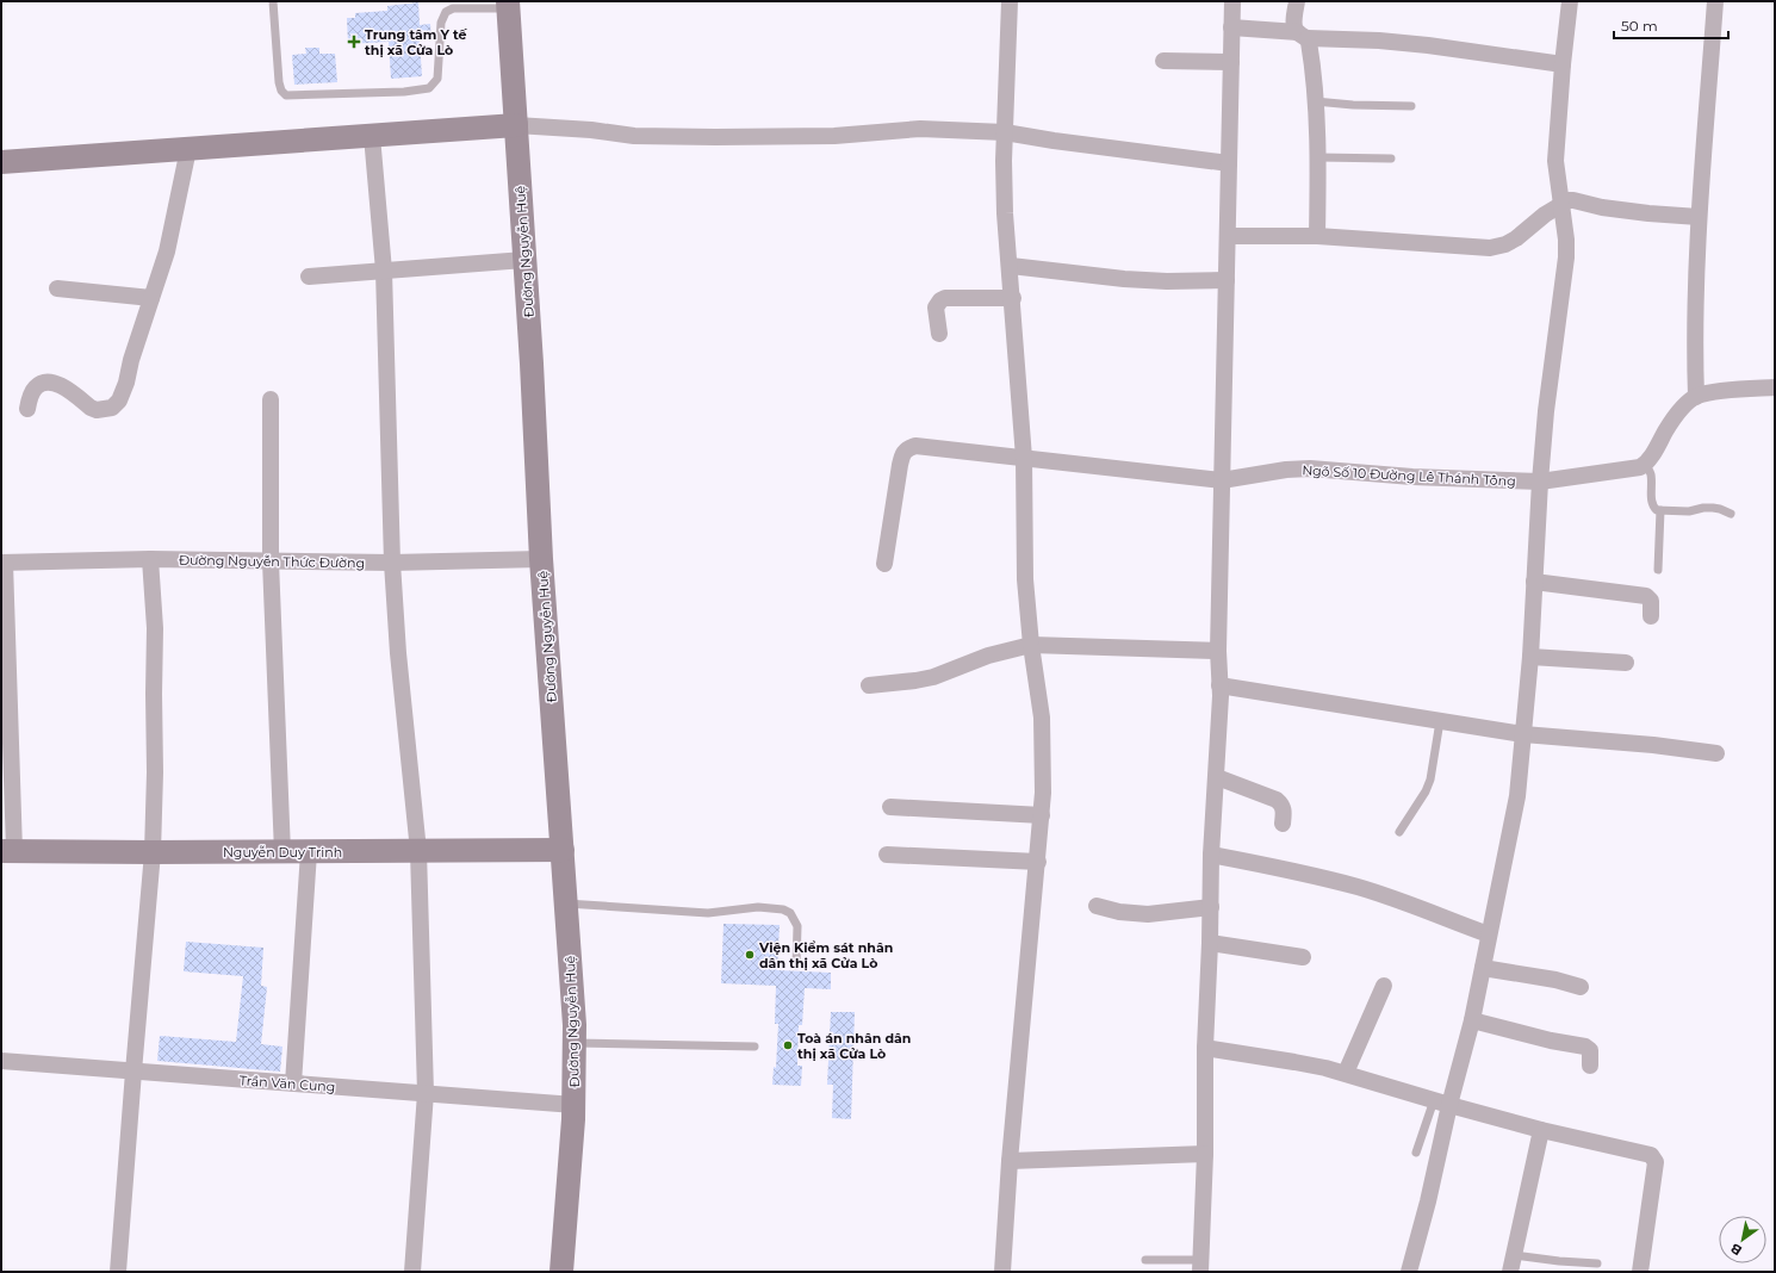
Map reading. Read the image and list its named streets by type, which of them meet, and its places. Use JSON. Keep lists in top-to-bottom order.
{
  "streets": {
    "street": [
      "Đường Nguyễn Huệ",
      "Ngõ Số 10 Đường Lê Thánh Tông",
      "Đường Nguyễn Thức Đường",
      "Nguyễn Duy Trinh",
      "Trần Văn Cung"
    ]
  },
  "crossings": [
    ["Đường Nguyễn Huệ", "Đường Nguyễn Thức Đường"],
    ["Đường Nguyễn Huệ", "Nguyễn Duy Trinh"],
    ["Đường Nguyễn Huệ", "Trần Văn Cung"]
  ],
  "places": {
    "health": ["Trung tâm Y tế thị xã Cửa Lò"],
    "other": ["Viện Kiểm sát nhân dân thị xã Cửa Lò", "Toà án nhân dân thị xã Cửa Lò"]
  },
  "scale_bar": "50 m",
  "north": "bottom left"
}
